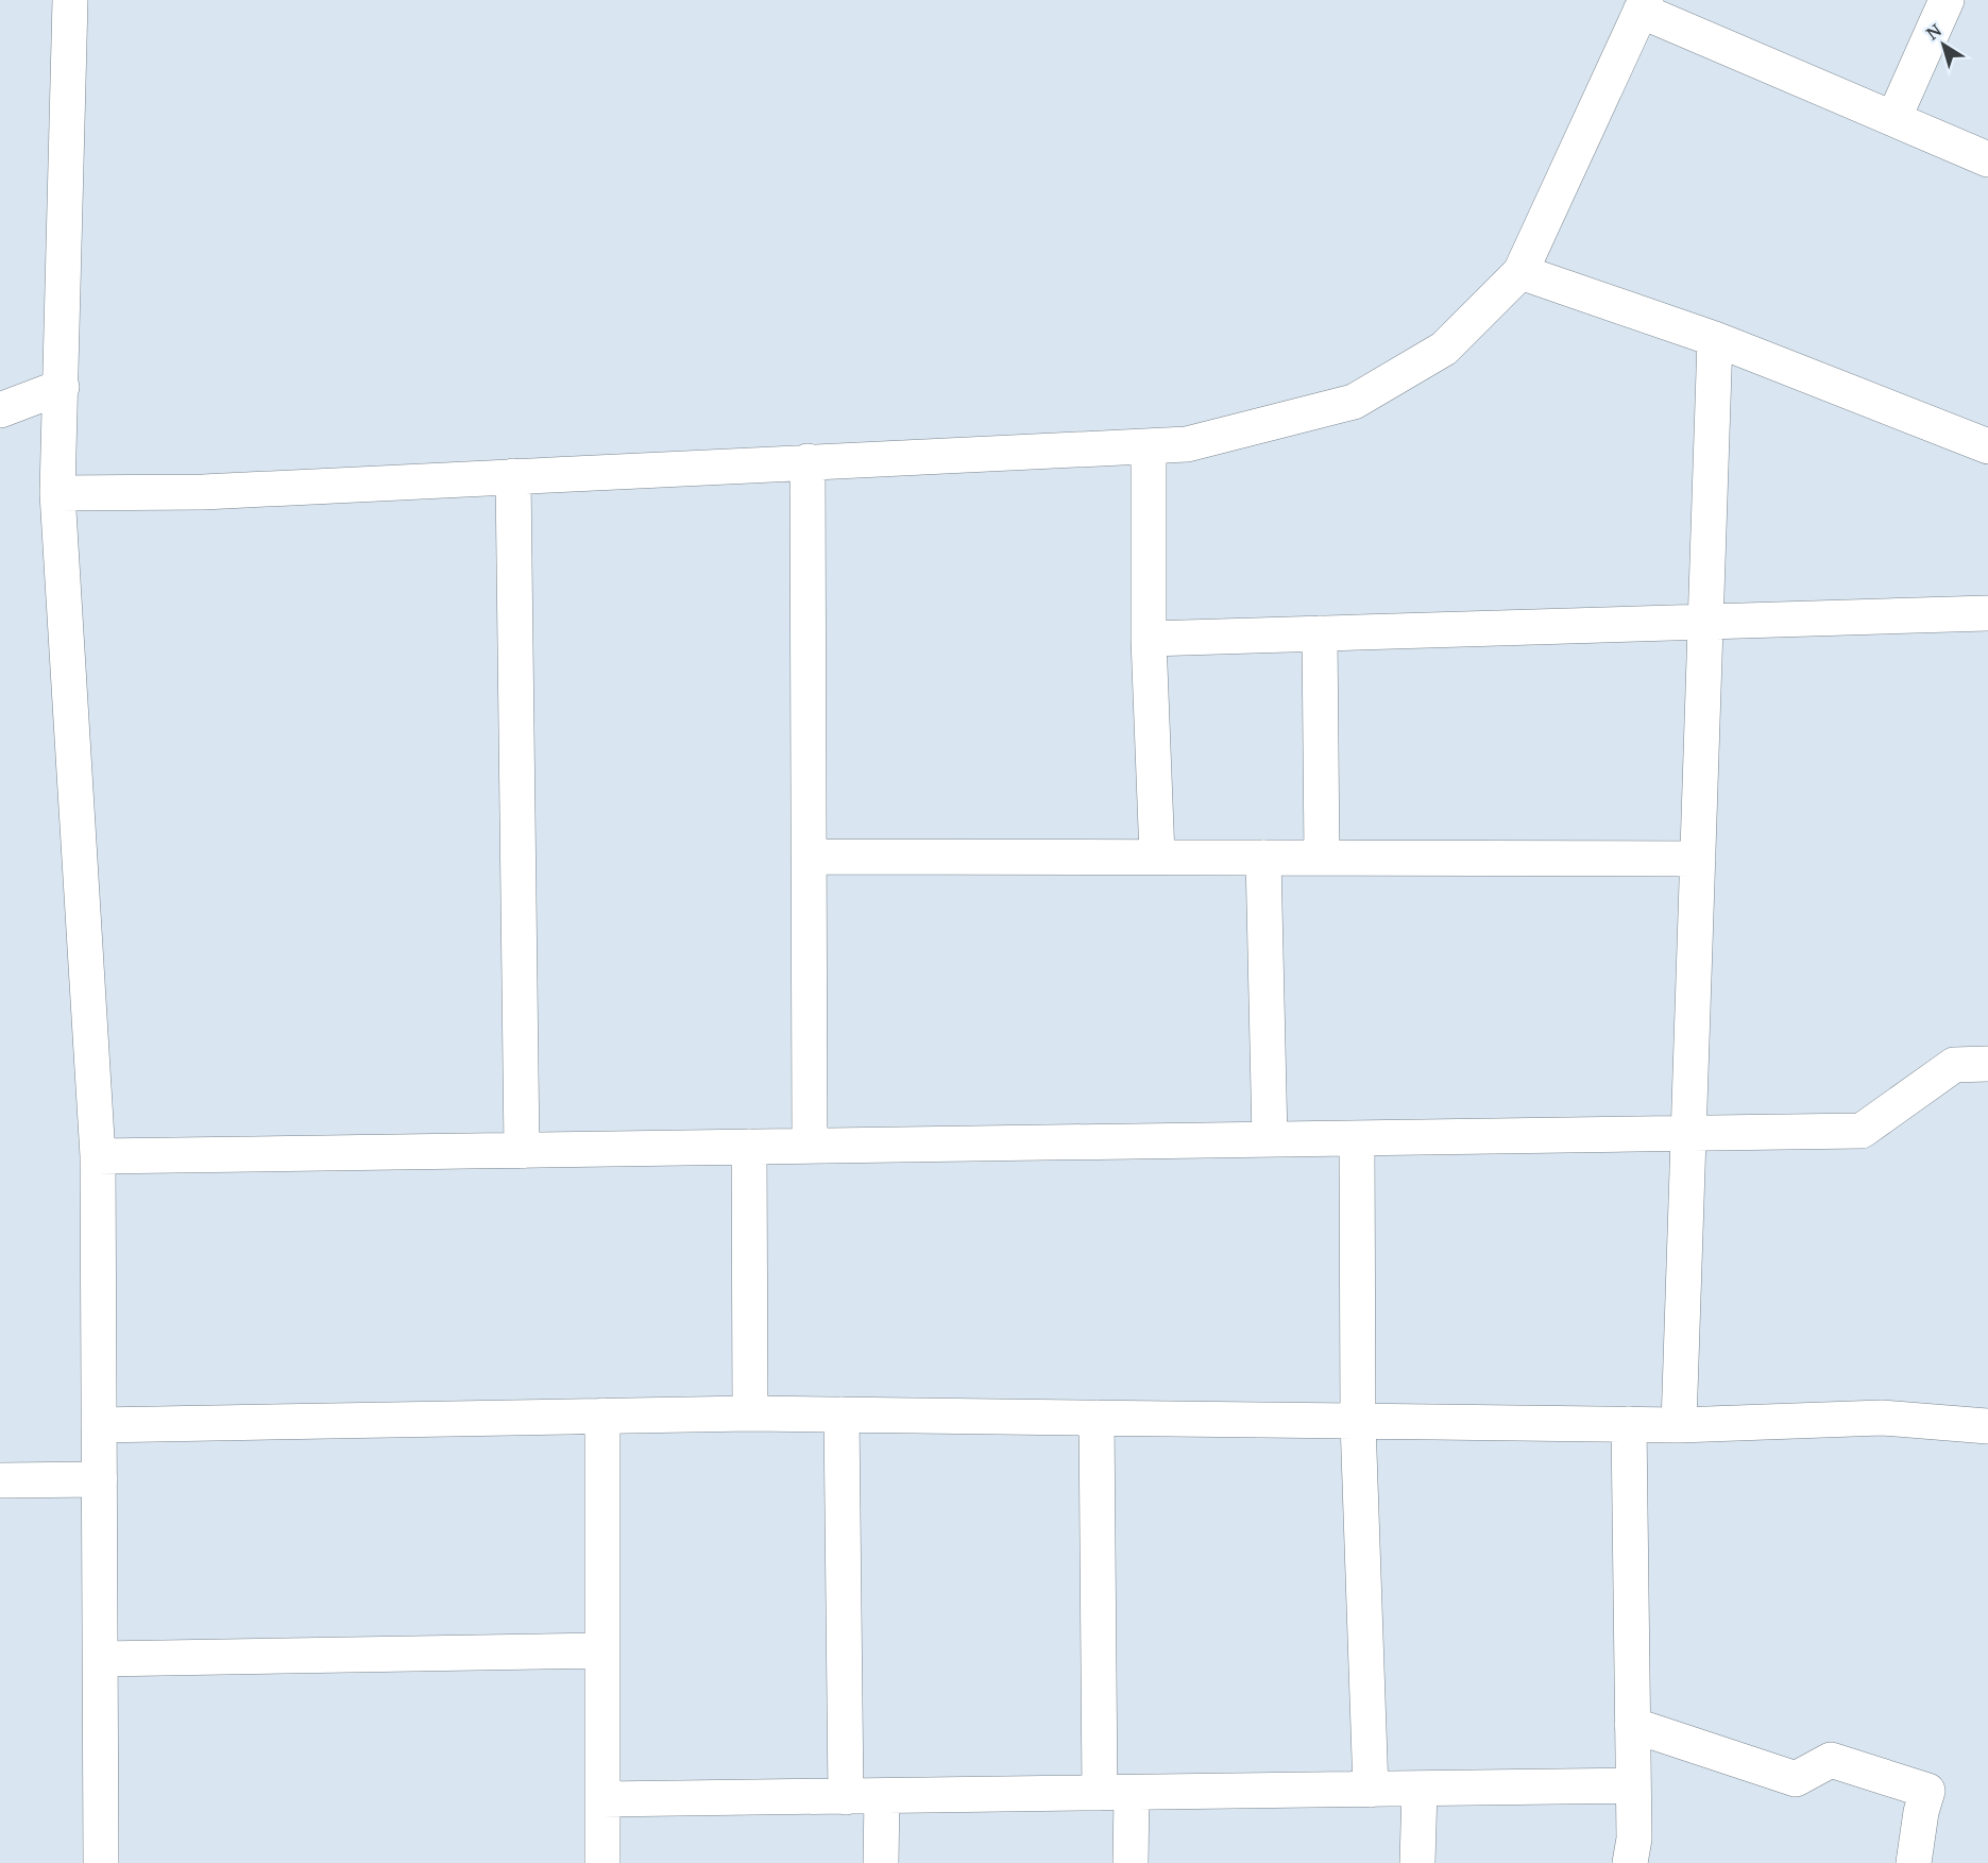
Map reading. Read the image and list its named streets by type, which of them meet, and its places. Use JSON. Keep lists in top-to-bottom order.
{
  "north": "top left"
}
